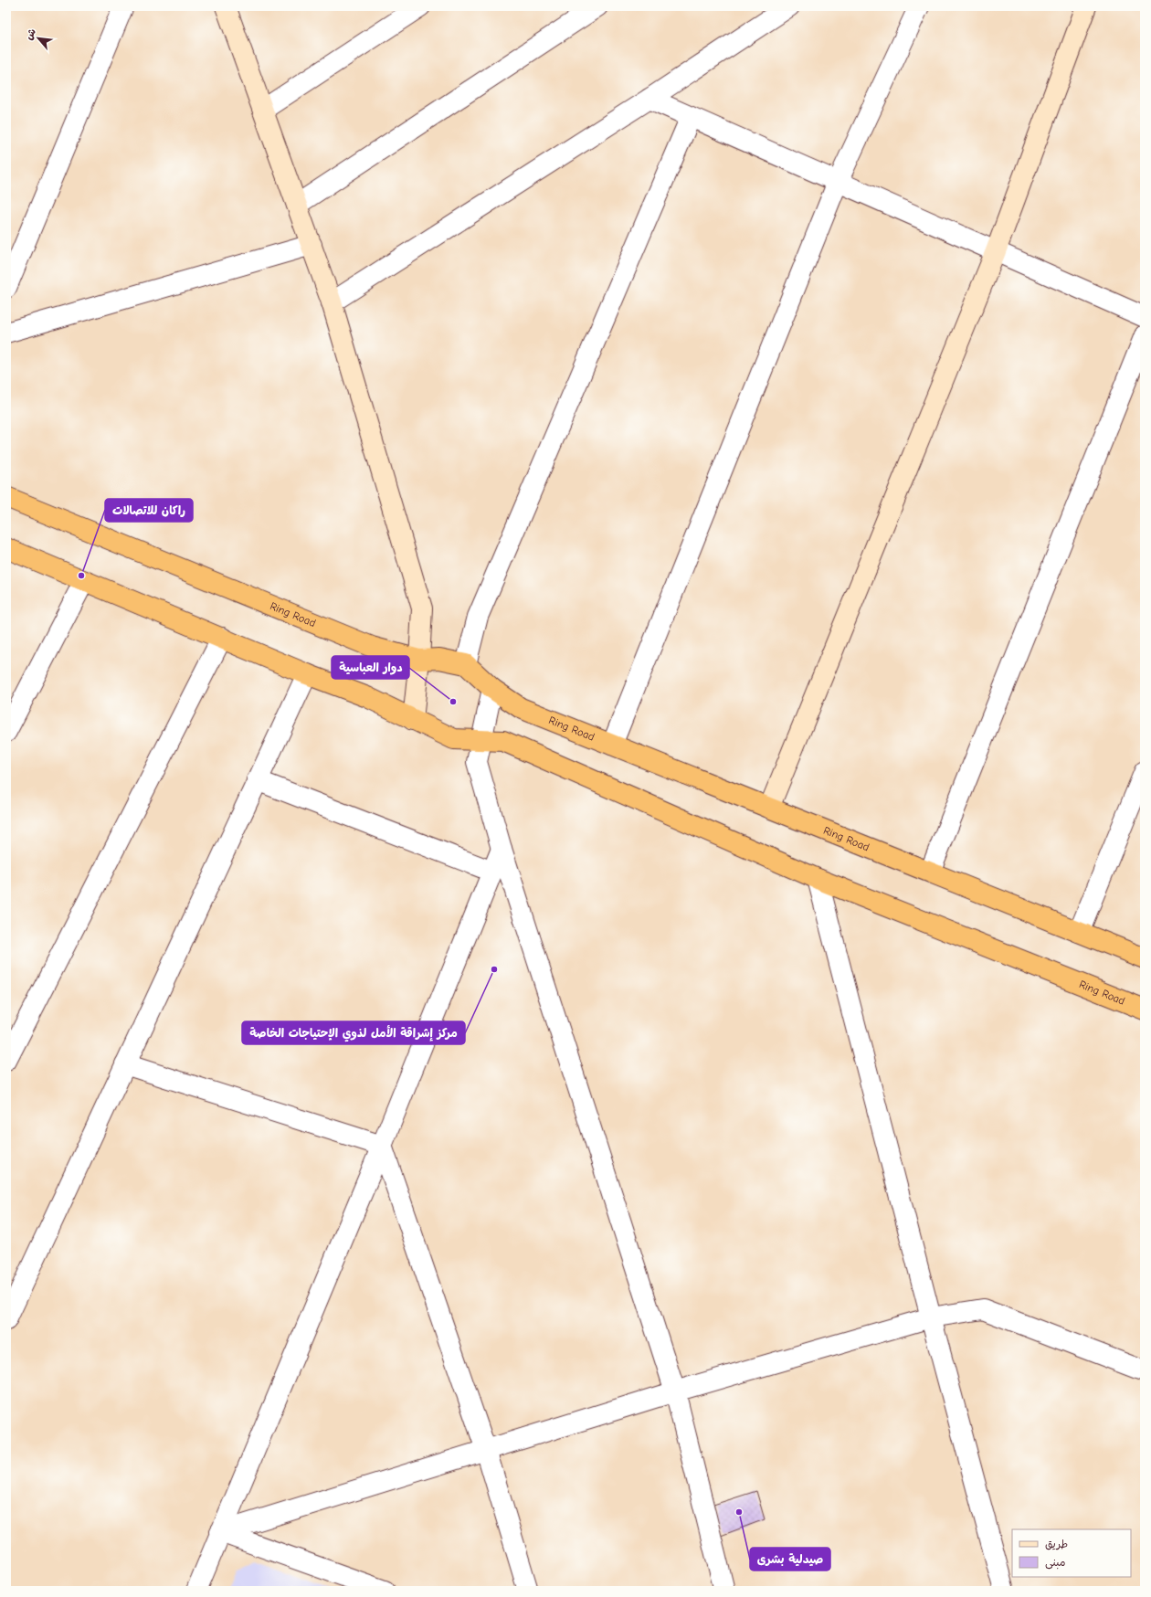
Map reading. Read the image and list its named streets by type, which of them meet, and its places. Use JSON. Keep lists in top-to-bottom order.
{
  "streets": {
    "highway": ["Ring Road"]
  },
  "places": [
    "راكان للاتصالات",
    "دوار العباسية",
    "مركز إشراقة الأمل لذوي الإحتياجات الخاصة",
    "صيدلية بشرى"
  ],
  "legend": ["طريق", "مبنى"],
  "north": "top left"
}
